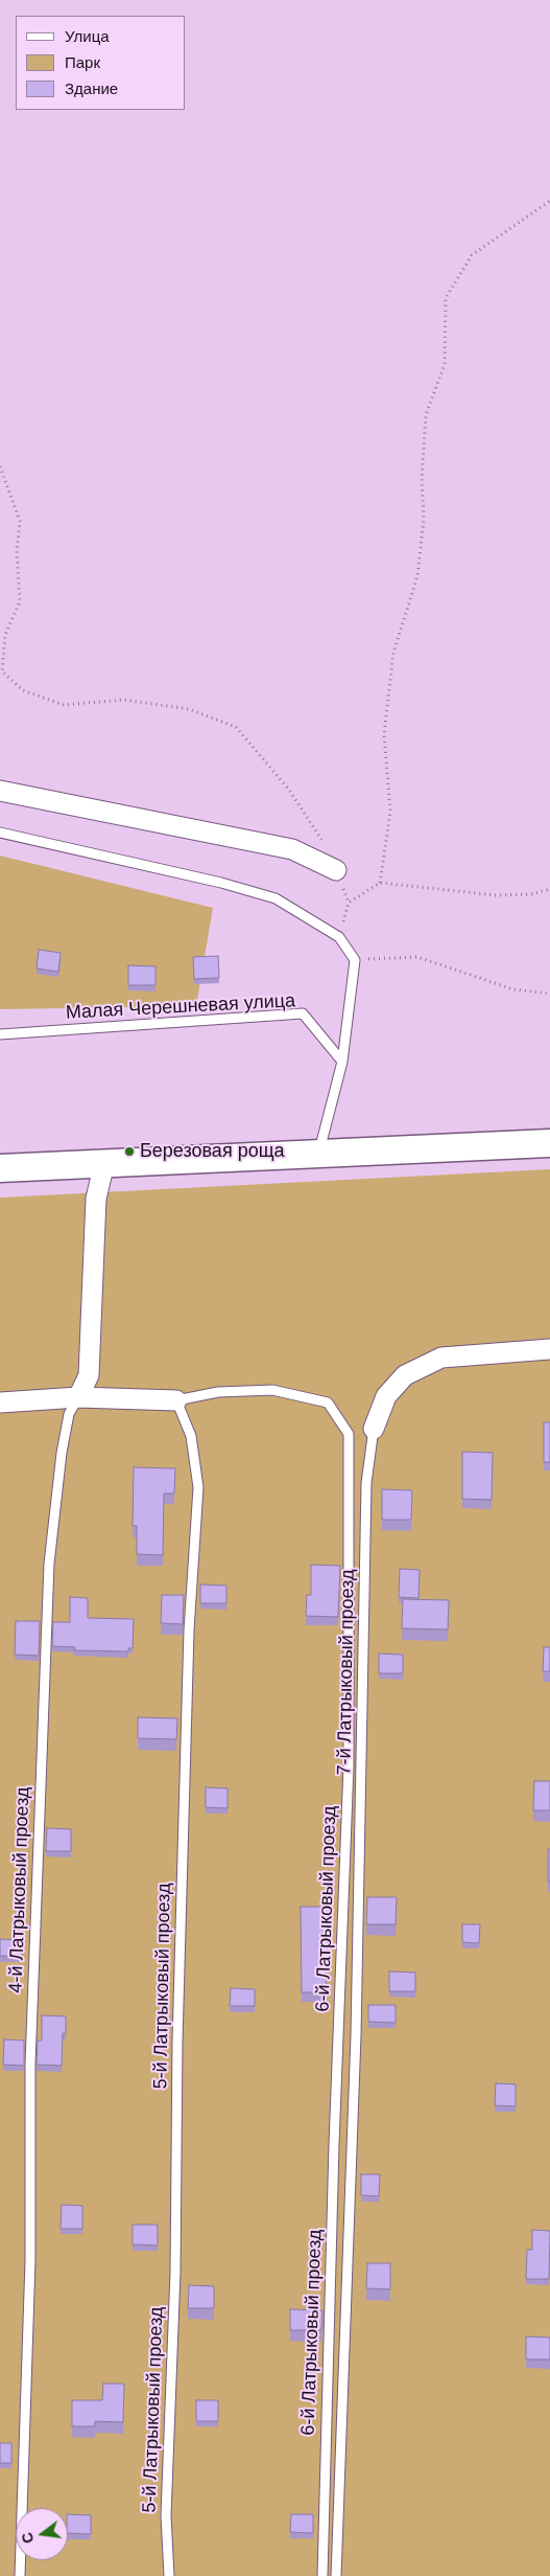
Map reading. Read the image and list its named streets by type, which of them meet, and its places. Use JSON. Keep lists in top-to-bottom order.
{
  "streets": {
    "lane": [
      "Малая Черешневая улица",
      "7-й Латрыковый проезд",
      "4-й Латрыковый проезд",
      "6-й Латрыковый проезд",
      "5-й Латрыковый проезд"
    ]
  },
  "crossings": [
    ["6-й Латрыковый проезд", "5-й Латрыковый проезд"]
  ],
  "places": ["Березовая роща"],
  "legend": ["Улица", "Парк", "Здание"],
  "north": "left"
}
